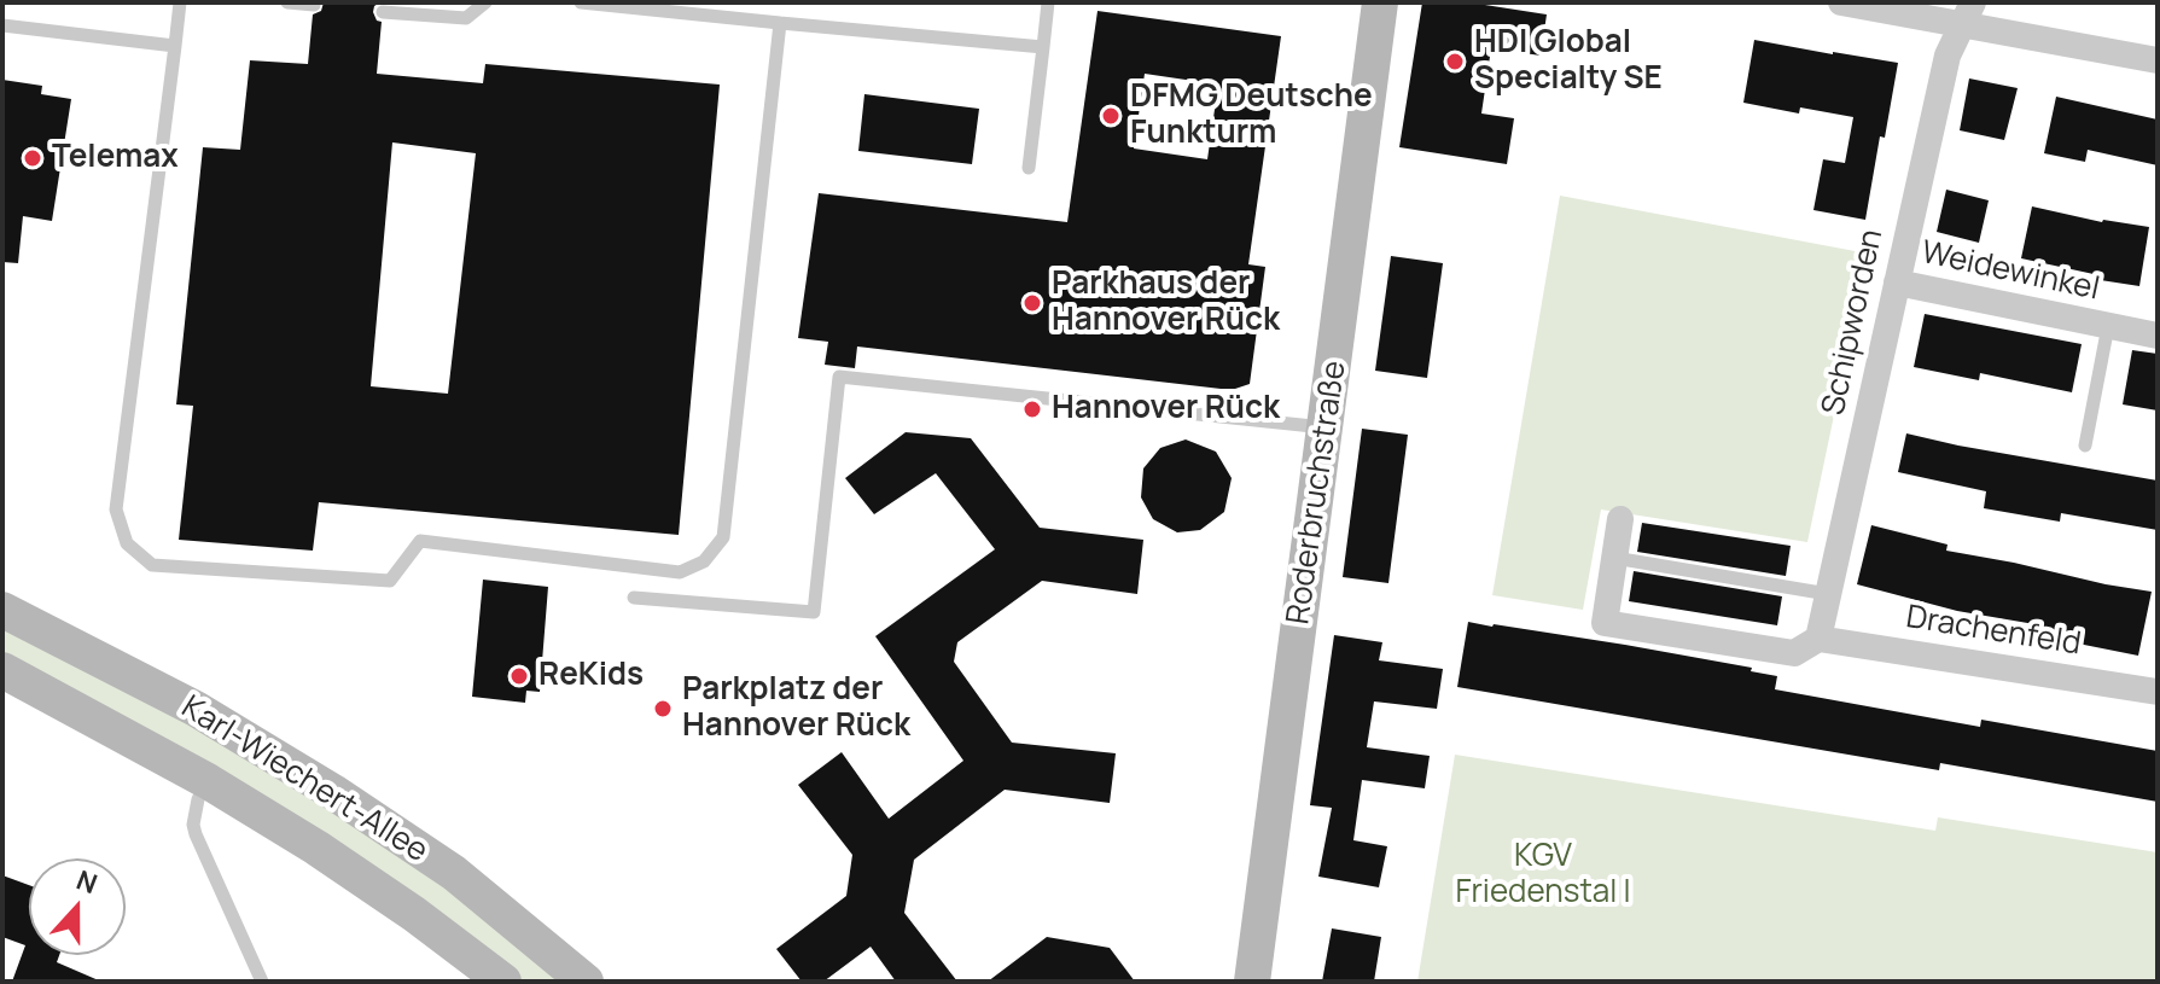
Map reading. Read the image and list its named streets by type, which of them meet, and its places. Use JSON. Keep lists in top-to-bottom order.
{
  "streets": {
    "main road": ["Roderbruchstraße", "Karl-Wiechert-Allee"],
    "street": ["Weidewinkel", "Schipworden", "Drachenfeld"]
  },
  "crossings": [
    ["Weidewinkel", "Schipworden"],
    ["Schipworden", "Drachenfeld"]
  ],
  "parks": ["KGV Friedenstal I"],
  "places": [
    "HDI Global Specialty SE",
    "DFMG Deutsche Funkturm",
    "Telemax",
    "Parkhaus der Hannover Rück",
    "Hannover Rück",
    "ReKids",
    "Parkplatz der Hannover Rück"
  ],
  "north": "top"
}
